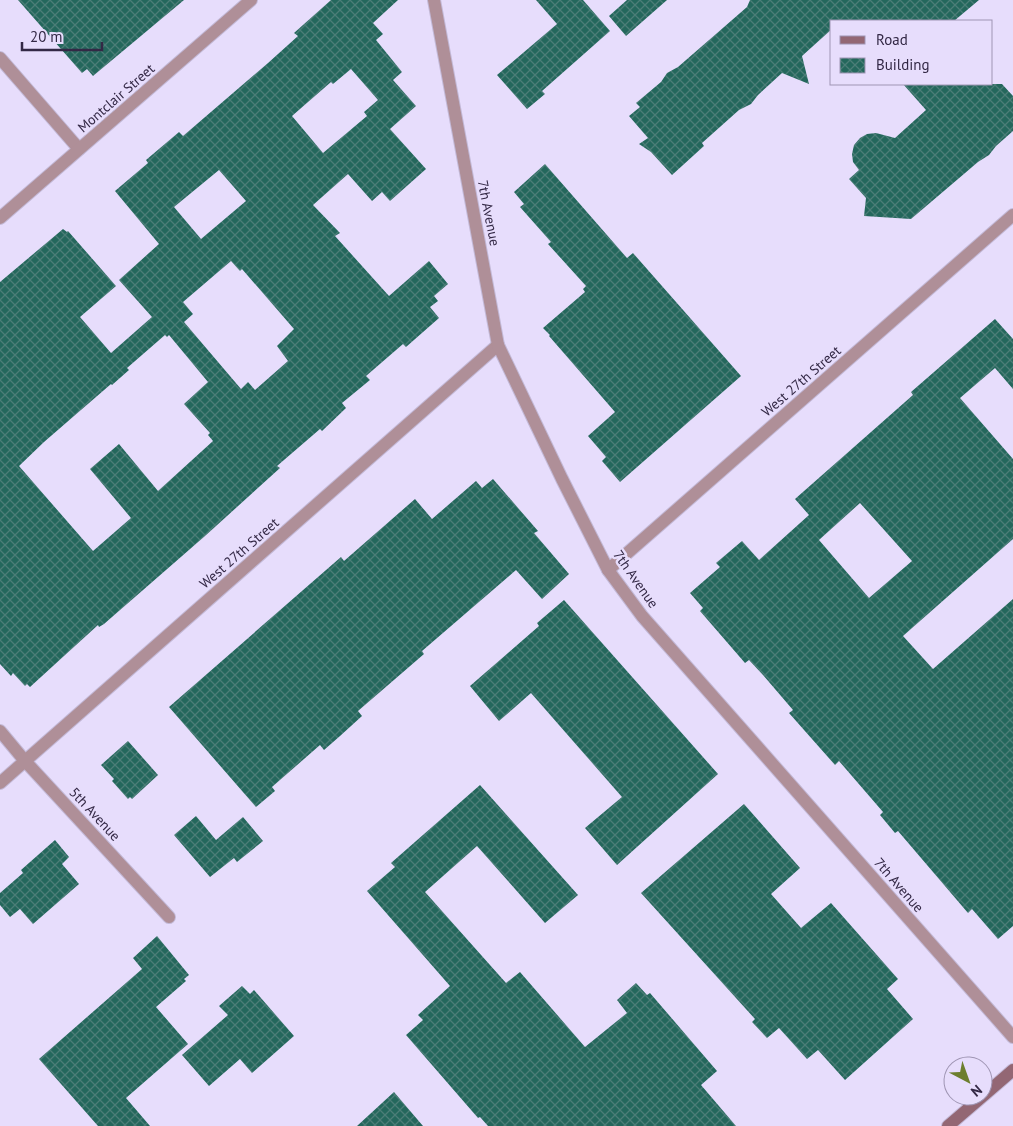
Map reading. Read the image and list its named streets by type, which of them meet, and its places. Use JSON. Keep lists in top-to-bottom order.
{
  "streets": {
    "street": [
      "Montclair Street",
      "7th Avenue",
      "West 27th Street",
      "5th Avenue"
    ]
  },
  "crossings": [
    ["7th Avenue", "West 27th Street"],
    ["West 27th Street", "5th Avenue"]
  ],
  "legend": ["Road", "Building"],
  "scale_bar": "20 m",
  "north": "bottom right"
}
